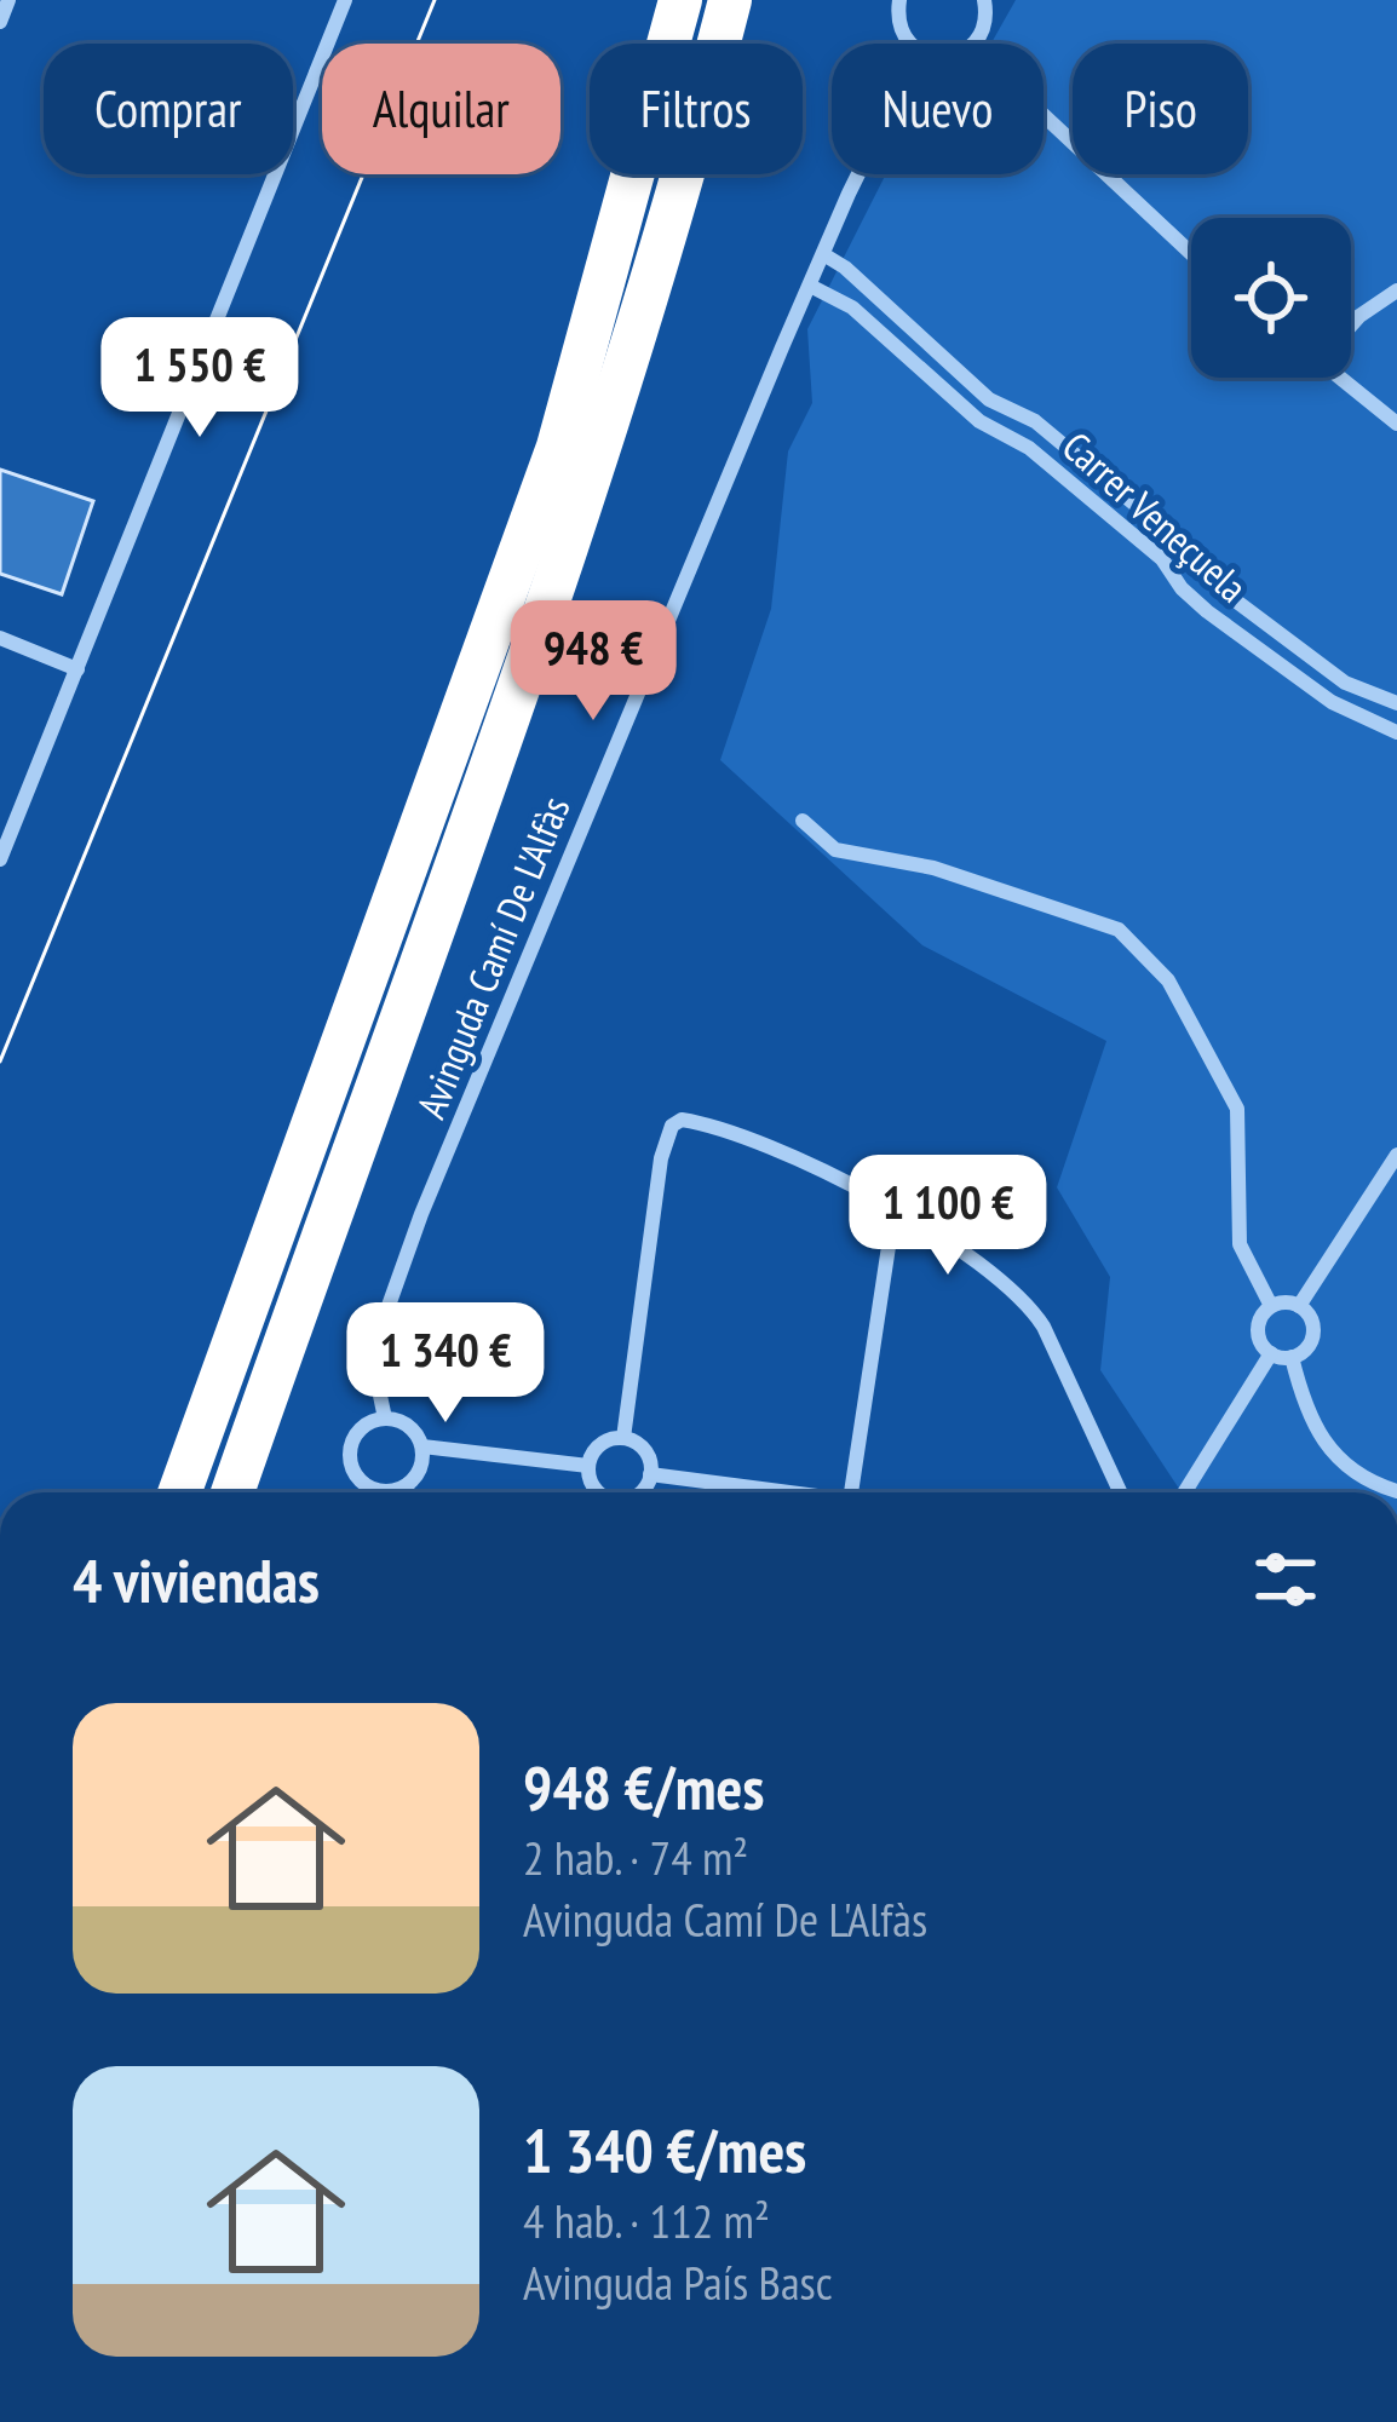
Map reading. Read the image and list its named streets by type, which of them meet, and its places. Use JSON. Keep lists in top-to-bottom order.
{
  "streets": {
    "street": ["Carrer Veneçuela", "Avinguda Camí De L'Alfàs"]
  },
  "crossings": [
    ["Carrer Veneçuela", "Avinguda Camí De L'Alfàs"]
  ],
  "page": {
    "chip": [
      "Comprar",
      "Alquilar",
      "Filtros",
      "Nuevo",
      "Piso"
    ],
    "price": [
      "1 550 €",
      "948 €",
      "1 100 €",
      "1 340 €"
    ],
    "heading": "4 viviendas",
    "list": [
      {
        "name": "948 €/mes",
        "note": "2 hab. · 74 m² · Avinguda Camí De L'Alfàs"
      },
      {
        "name": "1 340 €/mes",
        "note": "4 hab. · 112 m² · Avinguda País Basc"
      }
    ]
  }
}
